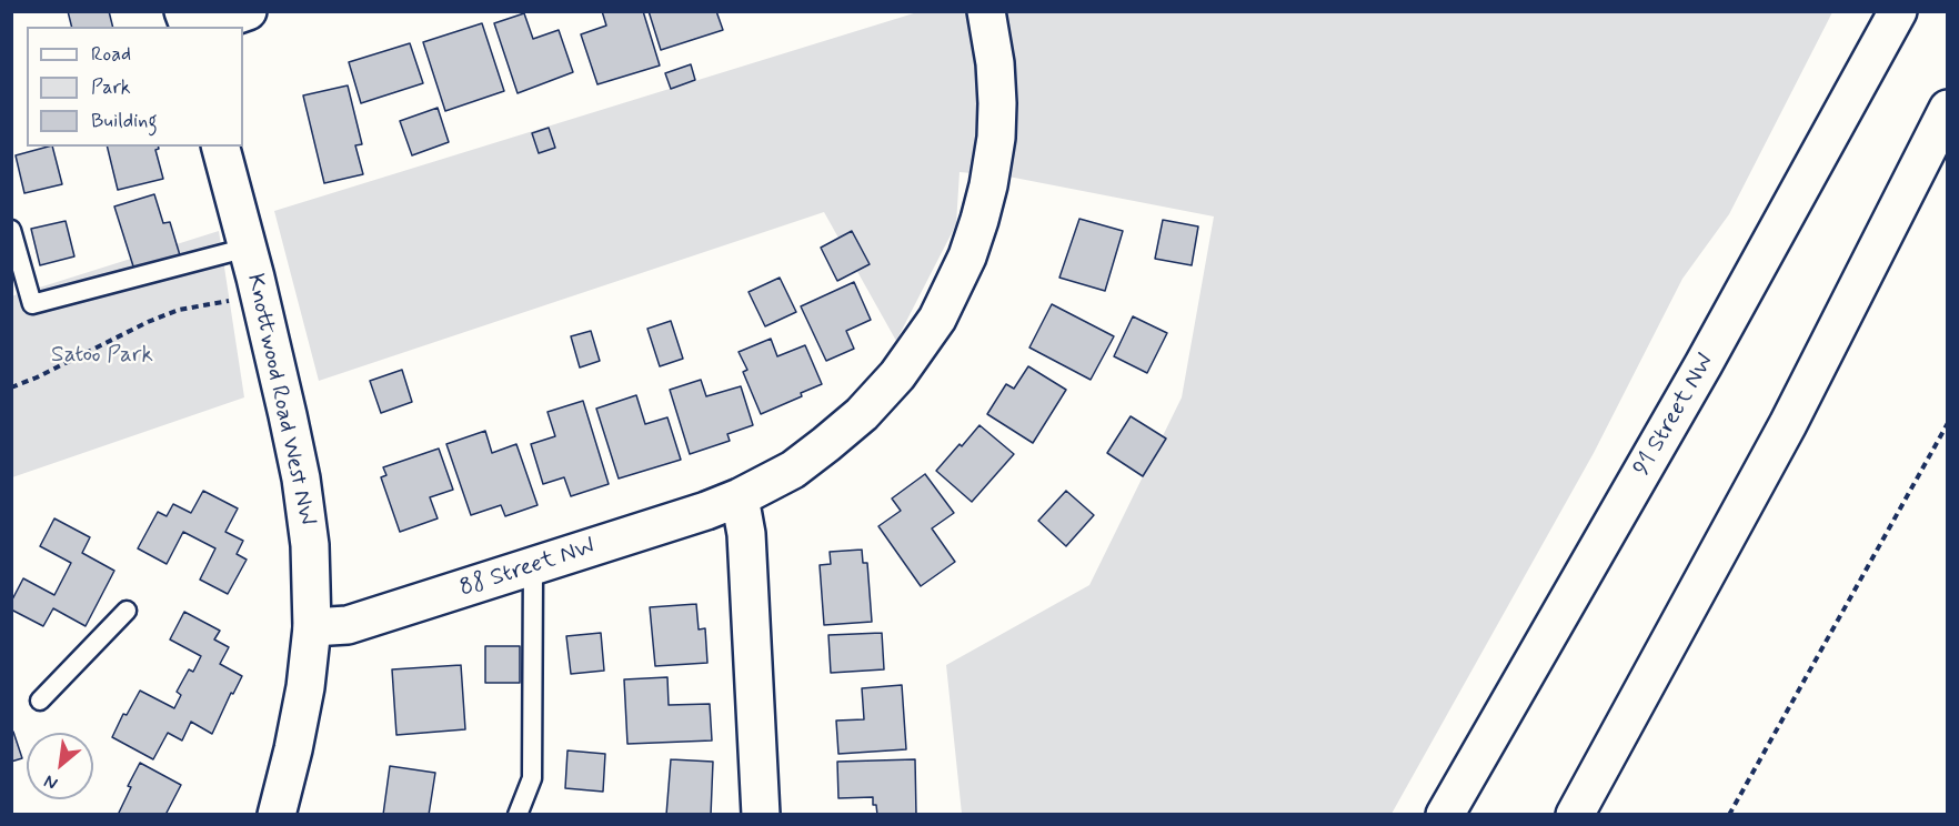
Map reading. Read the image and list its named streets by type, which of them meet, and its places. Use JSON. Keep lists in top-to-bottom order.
{
  "streets": {
    "street": ["Knottwood Road West NW", "91 Street NW", "88 Street NW"]
  },
  "crossings": [
    ["Knottwood Road West NW", "88 Street NW"]
  ],
  "parks": ["Satoo Park"],
  "legend": ["Road", "Park", "Building"],
  "north": "bottom left"
}
